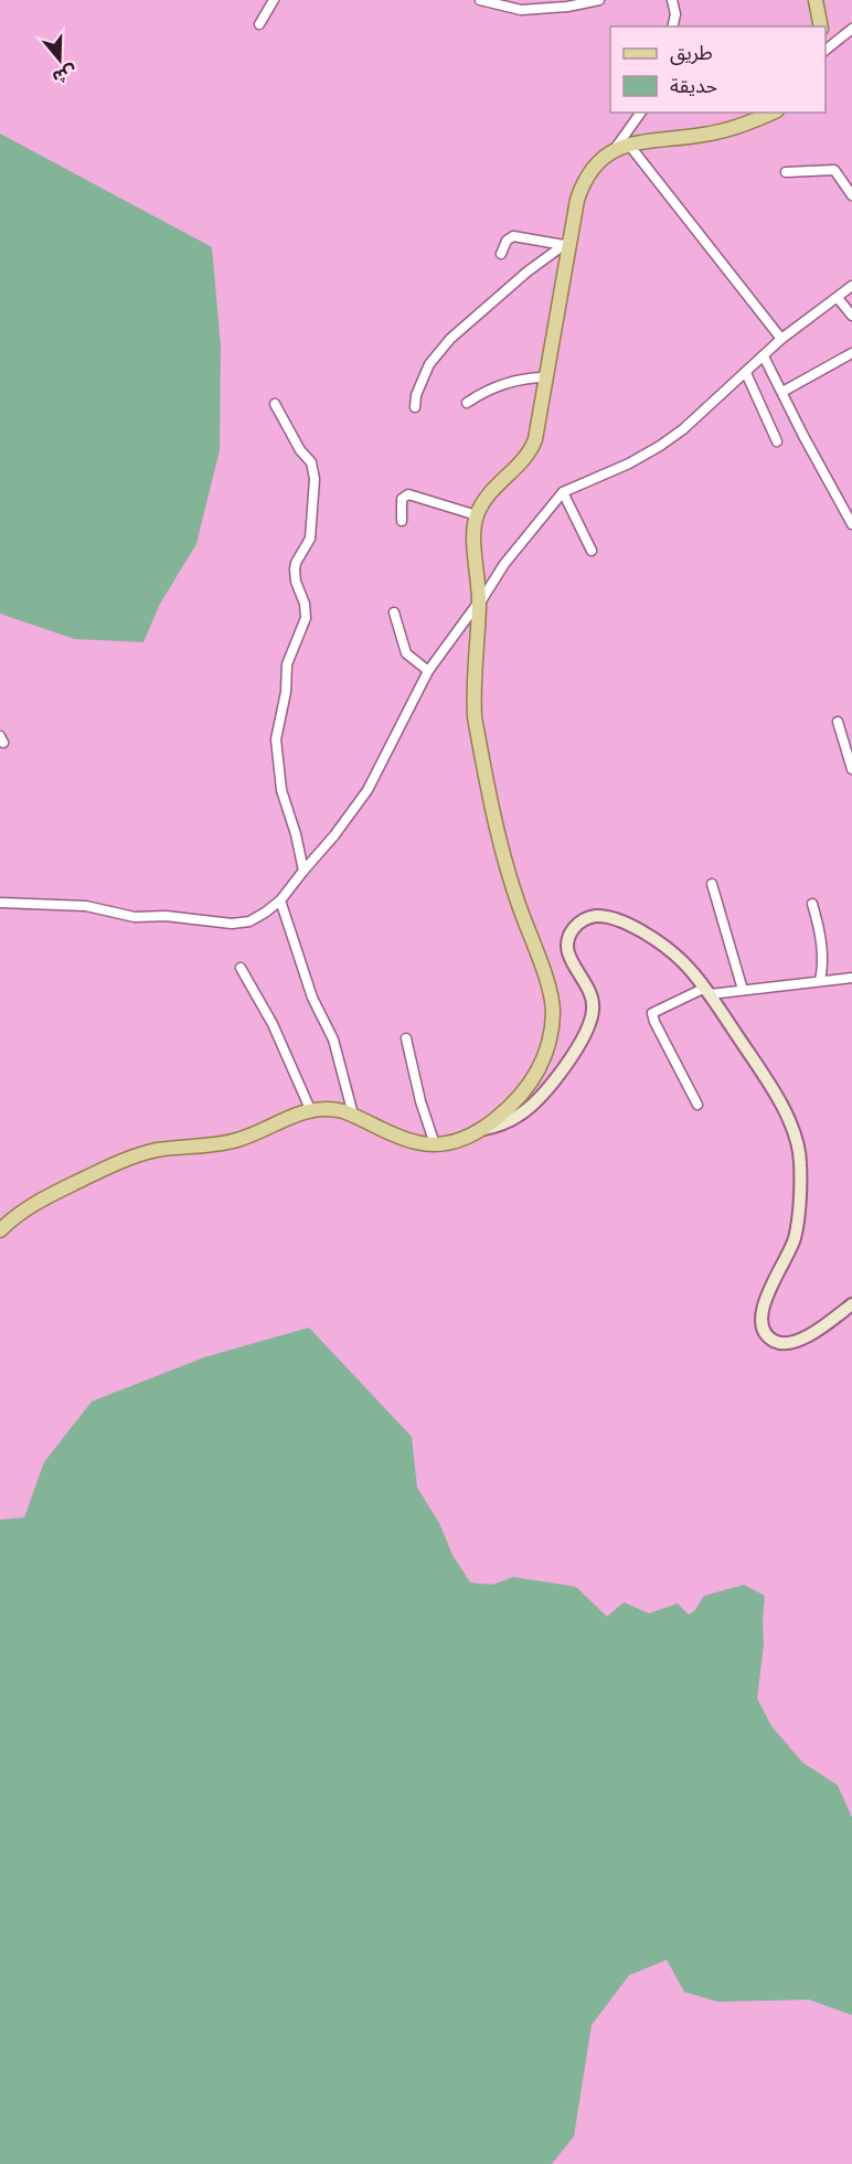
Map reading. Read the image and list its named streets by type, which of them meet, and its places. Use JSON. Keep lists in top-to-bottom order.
{
  "legend": ["طريق", "حديقة"],
  "north": "bottom"
}
